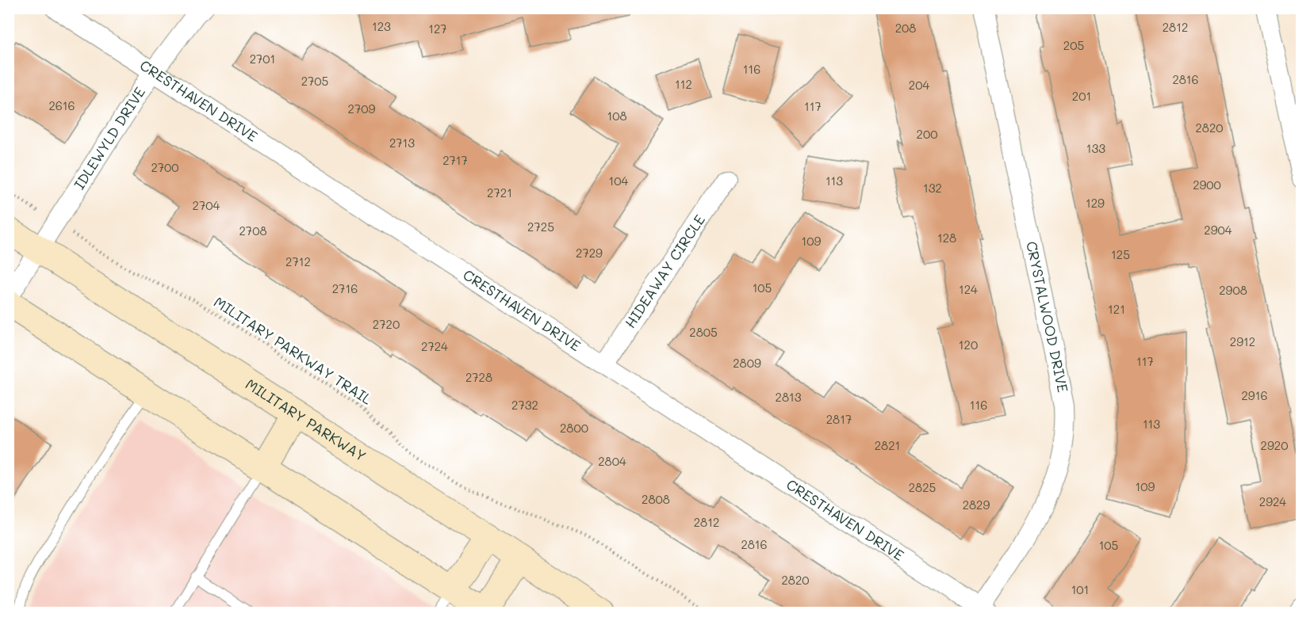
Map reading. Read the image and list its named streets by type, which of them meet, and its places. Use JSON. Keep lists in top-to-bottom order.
{
  "streets": {
    "main road": ["MILITARY PARKWAY"],
    "street": [
      "CRESTHAVEN DRIVE",
      "IDLEWYLD DRIVE",
      "HIDEAWAY CIRCLE",
      "CRYSTALWOOD DRIVE"
    ],
    "path": ["MILITARY PARKWAY TRAIL"]
  },
  "crossings": [
    ["CRESTHAVEN DRIVE", "IDLEWYLD DRIVE"],
    ["CRESTHAVEN DRIVE", "HIDEAWAY CIRCLE"],
    ["CRESTHAVEN DRIVE", "CRYSTALWOOD DRIVE"],
    ["IDLEWYLD DRIVE", "MILITARY PARKWAY TRAIL"],
    ["IDLEWYLD DRIVE", "MILITARY PARKWAY"]
  ],
  "house_numbers": [
    "123",
    "2812",
    "208",
    "127",
    "205",
    "2701",
    "116",
    "2816",
    "2705",
    "112",
    "204",
    "201",
    "2616",
    "117",
    "2709",
    "108",
    "2820",
    "200",
    "2713",
    "133",
    "2717",
    "2700",
    "104",
    "113",
    "2900",
    "132",
    "2721",
    "129",
    "2704",
    "2725",
    "2904",
    "2708",
    "128",
    "109",
    "2729",
    "125",
    "2712",
    "105",
    "2716",
    "124",
    "2908",
    "121",
    "2720",
    "2805",
    "2912",
    "120",
    "2724",
    "117",
    "2809",
    "2728",
    "2916",
    "2813",
    "2732",
    "116",
    "2817",
    "113",
    "2800",
    "2821",
    "2920",
    "2804",
    "109",
    "2825",
    "2808",
    "2924",
    "2829",
    "2812",
    "2816",
    "105",
    "2820",
    "101"
  ]
}
